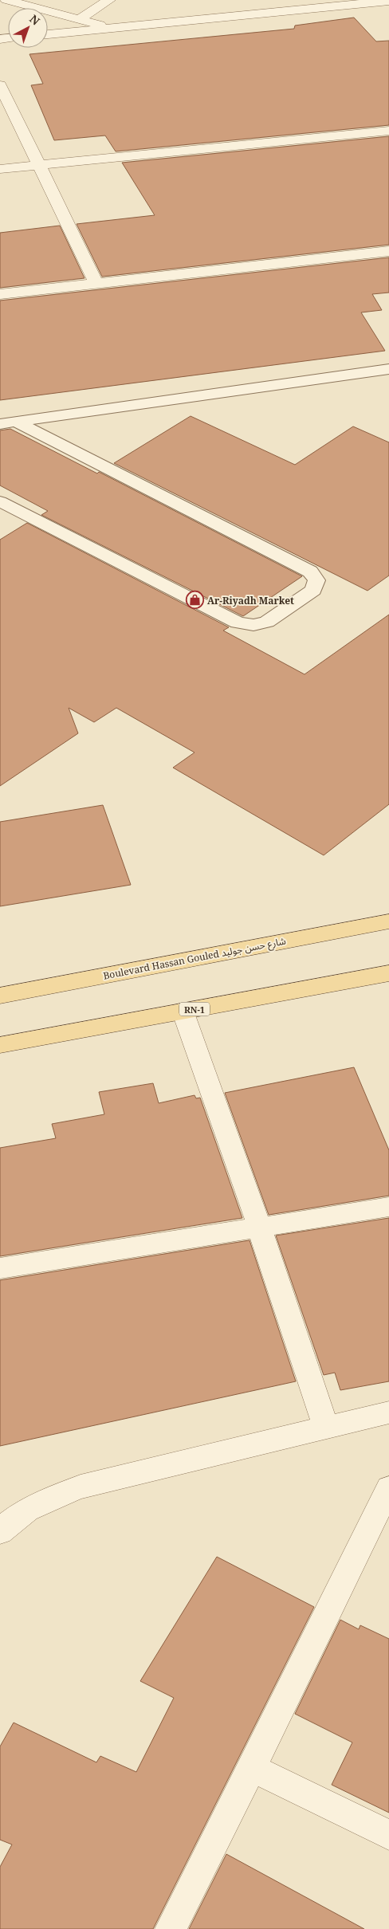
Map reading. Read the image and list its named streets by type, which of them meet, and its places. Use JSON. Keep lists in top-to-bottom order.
{
  "streets": {
    "main road": ["Boulevard Hassan Gouled شارع حسن جوليد", "RN-1"]
  },
  "places": {
    "shop": ["Ar-Riyadh Market"]
  },
  "north": "top right"
}
